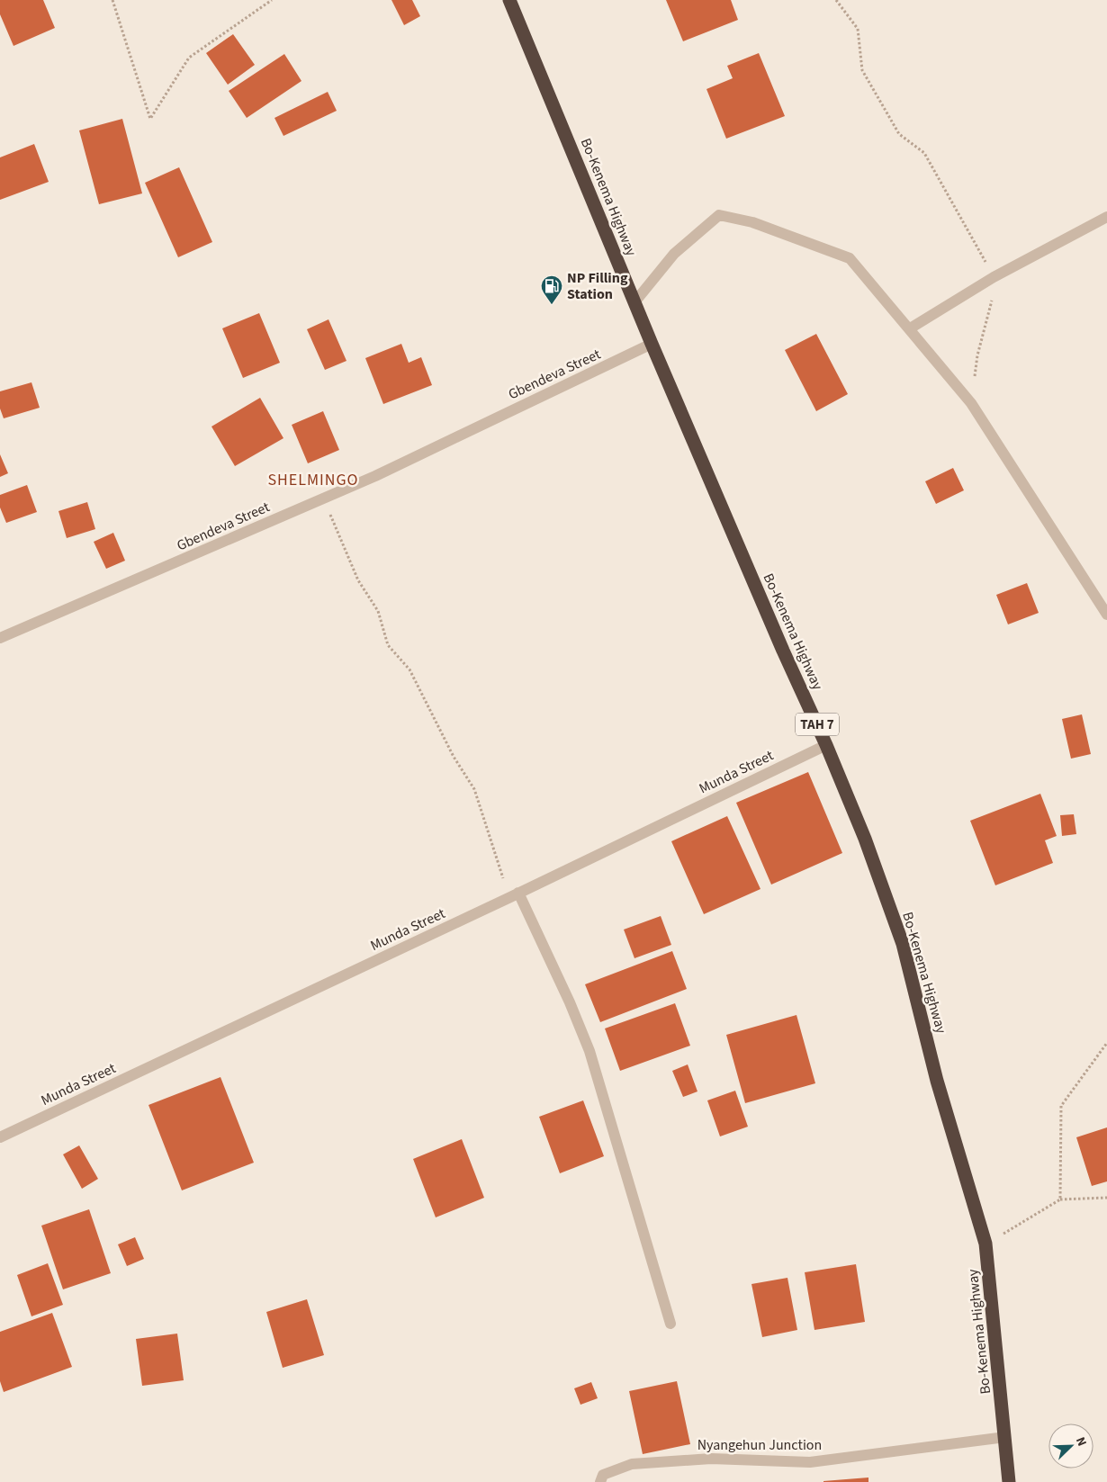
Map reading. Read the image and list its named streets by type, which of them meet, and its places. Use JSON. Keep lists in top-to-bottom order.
{
  "streets": {
    "highway": ["Bo-Kenema Highway", "TAH 7"],
    "street": ["Gbendeva Street", "Munda Street", "Nyangehun Junction"]
  },
  "crossings": [
    ["Bo-Kenema Highway", "Gbendeva Street"],
    ["Bo-Kenema Highway", "Munda Street"],
    ["Bo-Kenema Highway", "Nyangehun Junction"]
  ],
  "districts": ["SHELMINGO"],
  "places": {
    "fuel station": ["NP Filling Station"]
  },
  "north": "top right"
}
